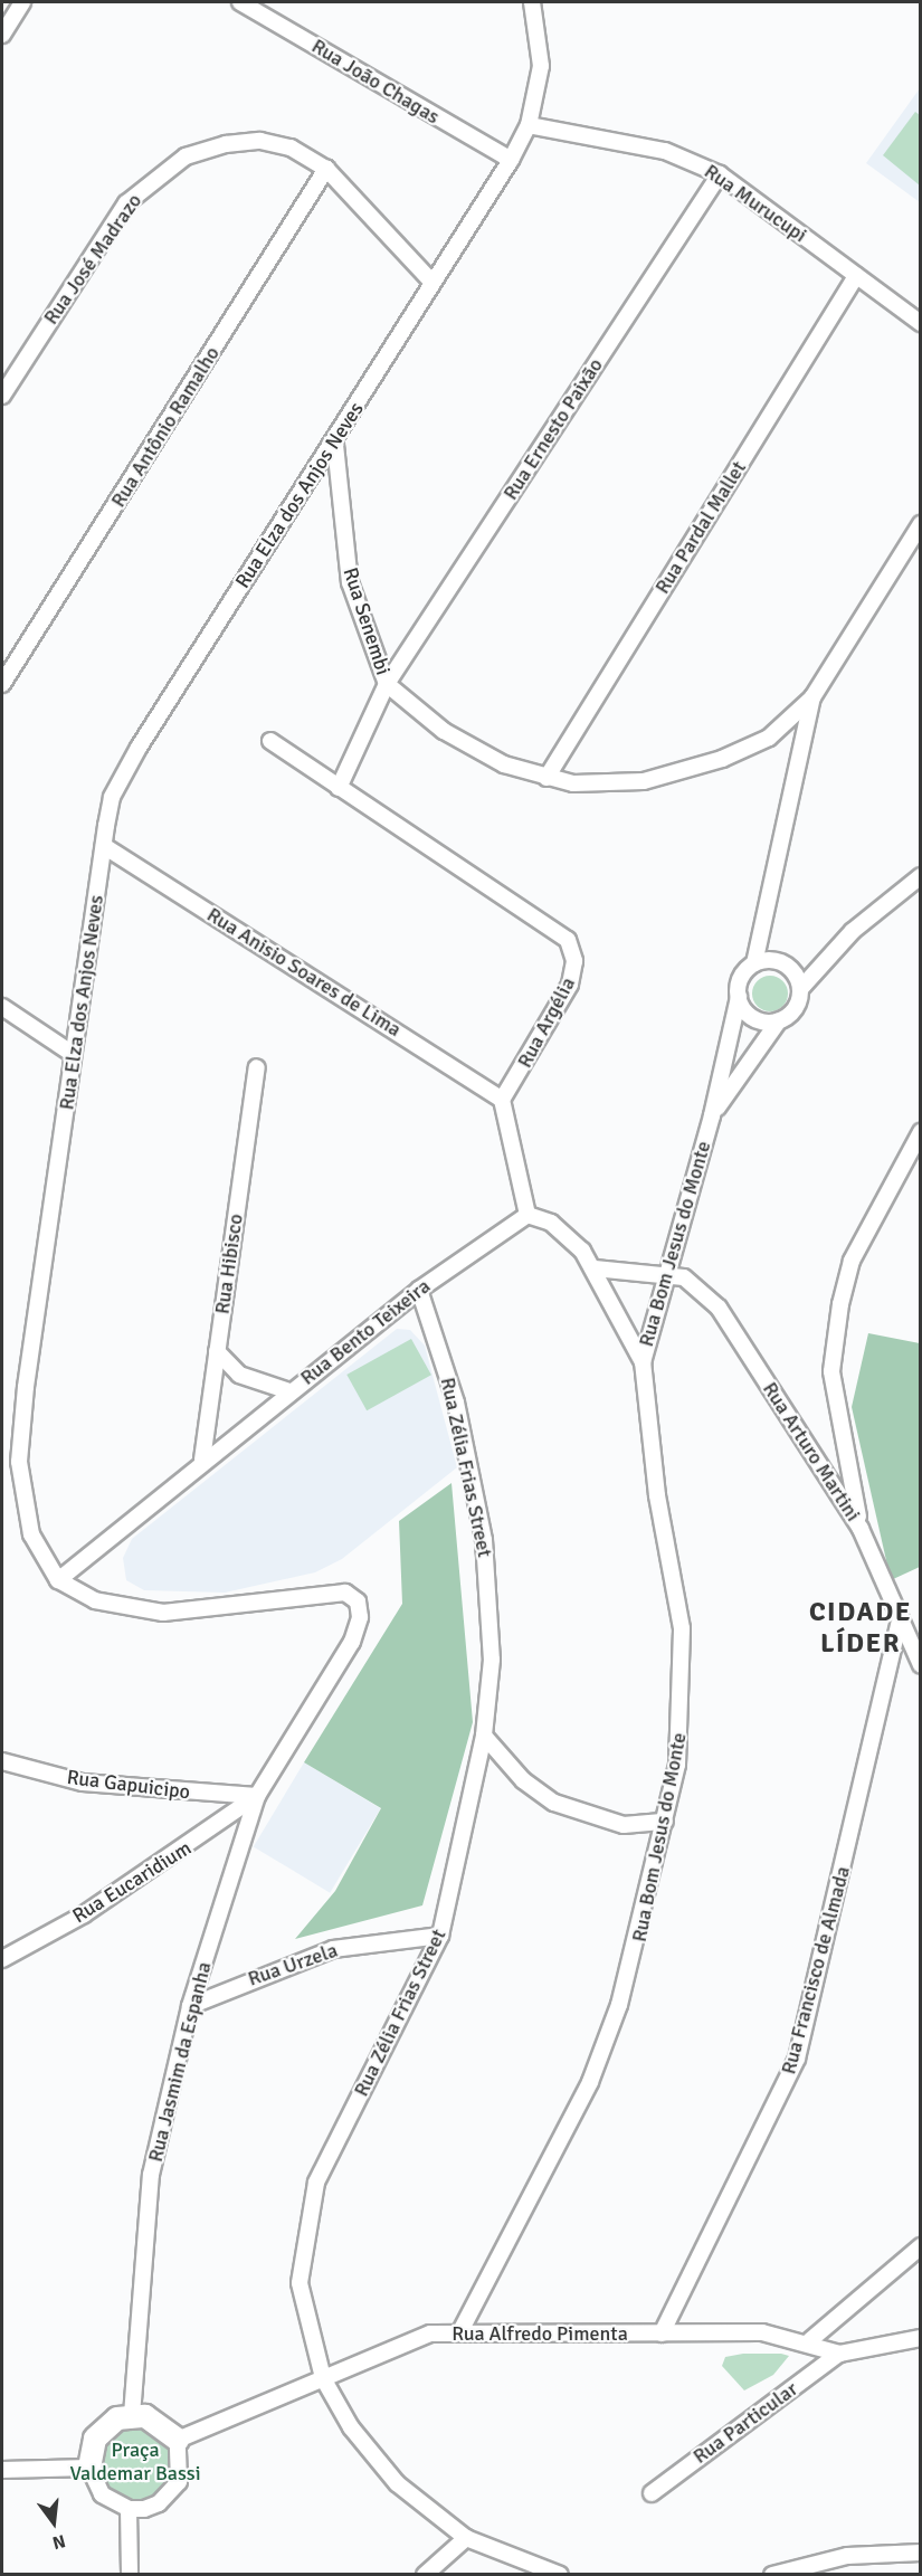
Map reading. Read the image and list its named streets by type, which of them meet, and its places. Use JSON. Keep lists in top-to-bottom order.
{
  "streets": {
    "street": [
      "Rua João Chagas",
      "Rua Murucupi",
      "Rua José Madrazo",
      "Rua Antônio Ramalho",
      "Rua Ernesto Paixão",
      "Rua Elza dos Anjos Neves",
      "Rua Pardal Mallet",
      "Rua Senembi",
      "Rua Anisio Soares de Lima",
      "Rua Argélia",
      "Rua Bom Jesus do Monte",
      "Rua Hibisco",
      "Rua Bento Teixeira",
      "Rua Arturo Martini",
      "Rua Zélia Frias Street",
      "Rua Gapuicipo",
      "Rua Eucaridium",
      "Rua Urzela",
      "Rua Francisco de Almada",
      "Rua Jasmim da Espanha",
      "Rua Alfredo Pimenta",
      "Rua Particular"
    ]
  },
  "crossings": [
    ["Rua João Chagas", "Rua Elza dos Anjos Neves"],
    ["Rua Murucupi", "Rua Ernesto Paixão"],
    ["Rua Murucupi", "Rua Elza dos Anjos Neves"],
    ["Rua Murucupi", "Rua Pardal Mallet"],
    ["Rua José Madrazo", "Rua Antônio Ramalho"],
    ["Rua José Madrazo", "Rua Elza dos Anjos Neves"],
    ["Rua Ernesto Paixão", "Rua Senembi"],
    ["Rua Elza dos Anjos Neves", "Rua Senembi"],
    ["Rua Elza dos Anjos Neves", "Rua Anisio Soares de Lima"],
    ["Rua Elza dos Anjos Neves", "Rua Bento Teixeira"],
    ["Rua Pardal Mallet", "Rua Senembi"],
    ["Rua Anisio Soares de Lima", "Rua Argélia"],
    ["Rua Bom Jesus do Monte", "Rua Arturo Martini"],
    ["Rua Bom Jesus do Monte", "Rua Alfredo Pimenta"],
    ["Rua Hibisco", "Rua Bento Teixeira"],
    ["Rua Bento Teixeira", "Rua Zélia Frias Street"],
    ["Rua Arturo Martini", "Rua Francisco de Almada"],
    ["Rua Zélia Frias Street", "Rua Urzela"],
    ["Rua Zélia Frias Street", "Rua Alfredo Pimenta"],
    ["Rua Gapuicipo", "Rua Eucaridium"],
    ["Rua Gapuicipo", "Rua Jasmim da Espanha"],
    ["Rua Eucaridium", "Rua Jasmim da Espanha"],
    ["Rua Urzela", "Rua Jasmim da Espanha"],
    ["Rua Francisco de Almada", "Rua Alfredo Pimenta"],
    ["Rua Jasmim da Espanha", "Rua Alfredo Pimenta"],
    ["Rua Alfredo Pimenta", "Rua Particular"]
  ],
  "districts": ["CIDADE LÍDER"],
  "parks": ["Praça Valdemar Bassi"],
  "north": "bottom"
}
